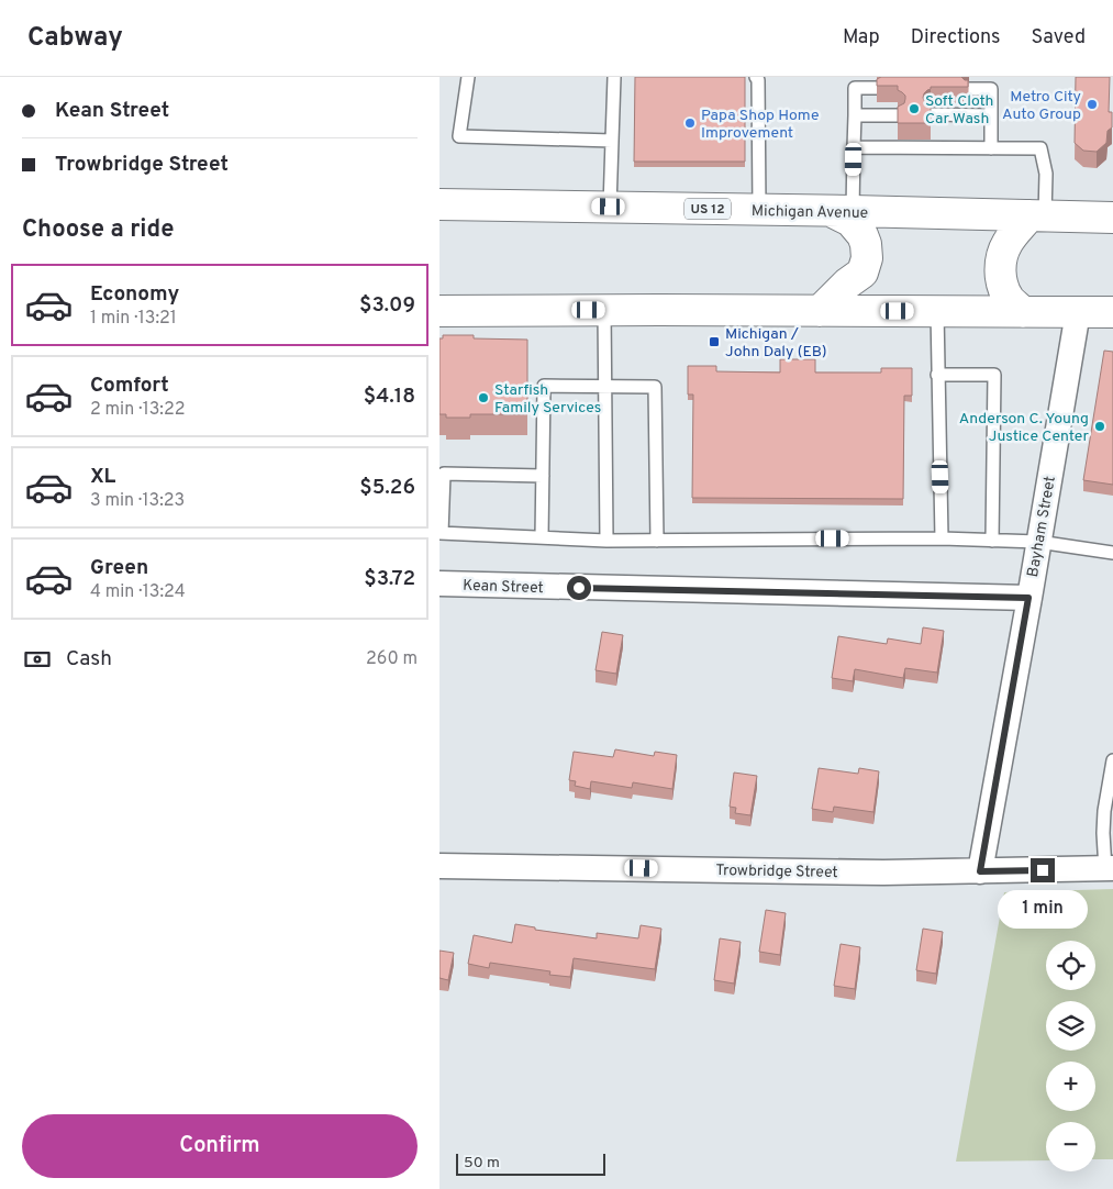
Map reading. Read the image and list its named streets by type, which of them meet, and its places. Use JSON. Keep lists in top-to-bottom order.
{
  "streets": {
    "main road": ["US 12", "Michigan Avenue"],
    "street": ["Bayham Street", "Kean Street", "Trowbridge Street"]
  },
  "crossings": [
    ["Bayham Street", "Kean Street"],
    ["Bayham Street", "Trowbridge Street"]
  ],
  "places": {
    "other": [
      "Metro City Auto Group",
      "Soft Cloth Car Wash",
      "Papa Shop Home Improvement",
      "Starfish Family Services",
      "Anderson C. Young Justice Center"
    ],
    "transit": ["Michigan / John Daly (EB)"]
  },
  "scale_bar": "50 m",
  "page": {
    "header": "Cabway",
    "nav": ["Map", "Directions", "Saved"],
    "banner": ["Kean Street", "Trowbridge Street"],
    "heading": "Choose a ride",
    "list": [
      {
        "name": "Economy",
        "note": "1 min · 13:21",
        "value": "$3.09"
      },
      {
        "name": "Comfort",
        "note": "2 min · 13:22",
        "value": "$4.18"
      },
      {
        "name": "XL",
        "note": "3 min · 13:23",
        "value": "$5.26"
      },
      {
        "name": "Green",
        "note": "4 min · 13:24",
        "value": "$3.72"
      }
    ],
    "pay": ["Cash", "260 m"],
    "bubble": "1 min",
    "map_buttons": ["+", "−"],
    "buttons": "Confirm",
    "scale": "50 m"
  }
}
